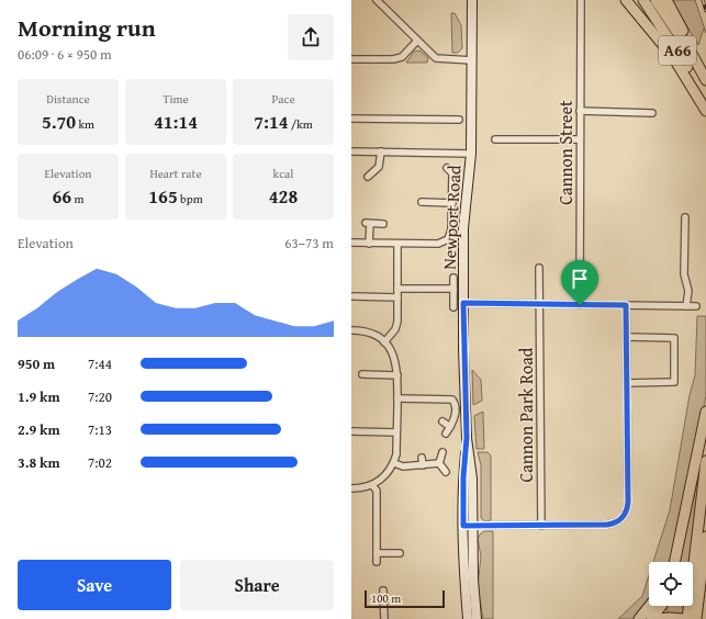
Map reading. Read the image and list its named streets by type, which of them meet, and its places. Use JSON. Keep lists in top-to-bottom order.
{
  "streets": {
    "main road": ["A66", "Newport Road"],
    "street": ["Cannon Street", "Cannon Park Road"]
  },
  "scale_bar": "100 m",
  "page": {
    "heading": ["Morning run", "06:09 · 6 × 950 m"],
    "stats": [
      ["Distance", "5.70 km"],
      ["Time", "41:14"],
      ["Pace", "7:14 /km"],
      ["Elevation", "66 m"],
      ["Heart rate", "165 bpm"],
      ["kcal", "428"]
    ],
    "chart": ["Elevation", "63–73 m"],
    "list": [
      {
        "name": "950 m",
        "note": "7:44"
      },
      {
        "name": "1.9 km",
        "note": "7:20"
      },
      {
        "name": "2.9 km",
        "note": "7:13"
      },
      {
        "name": "3.8 km",
        "note": "7:02"
      }
    ],
    "buttons": ["Save", "Share"],
    "scale": "100 m"
  }
}
